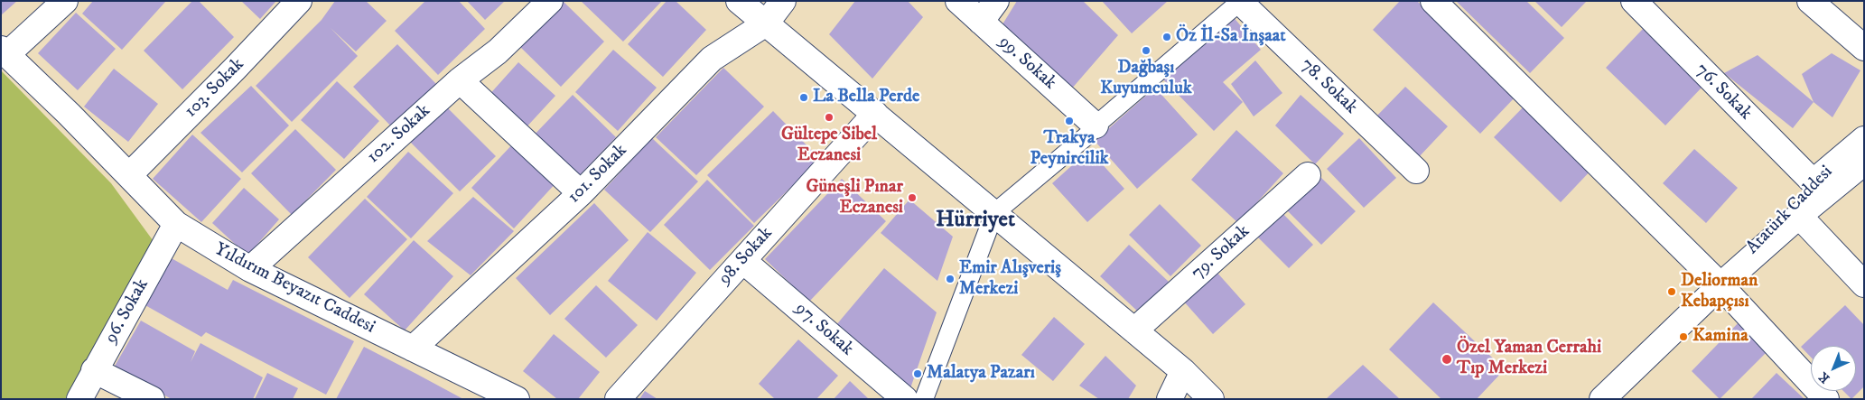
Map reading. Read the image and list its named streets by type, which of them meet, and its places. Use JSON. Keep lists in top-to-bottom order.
{
  "streets": {
    "street": [
      "99. Sokak",
      "78. Sokak",
      "103. Sokak",
      "76. Sokak",
      "102. Sokak",
      "101. Sokak",
      "Atatürk Caddesi",
      "79. Sokak",
      "98. Sokak",
      "Yıldırım Beyazıt Caddesi",
      "96. Sokak",
      "97. Sokak"
    ]
  },
  "crossings": [
    ["103. Sokak", "Yıldırım Beyazıt Caddesi"],
    ["76. Sokak", "Atatürk Caddesi"],
    ["102. Sokak", "Yıldırım Beyazıt Caddesi"],
    ["101. Sokak", "Yıldırım Beyazıt Caddesi"],
    ["98. Sokak", "97. Sokak"],
    ["Yıldırım Beyazıt Caddesi", "96. Sokak"]
  ],
  "districts": ["Hürriyet"],
  "places": [
    "Öz İl-Sa İnşaat",
    "Dağbaşı Kuyumculuk",
    "La Bella Perde",
    "Gültepe Sibel Eczanesi",
    "Trakya Peynircilik",
    "Güneşli Pınar Eczanesi",
    "Emir Alışveriş Merkezi",
    "Deliorman Kebapçısı",
    "Kamina",
    "Özel Yaman Cerrahi Tıp Merkezi",
    "Malatya Pazarı"
  ],
  "north": "bottom left"
}
